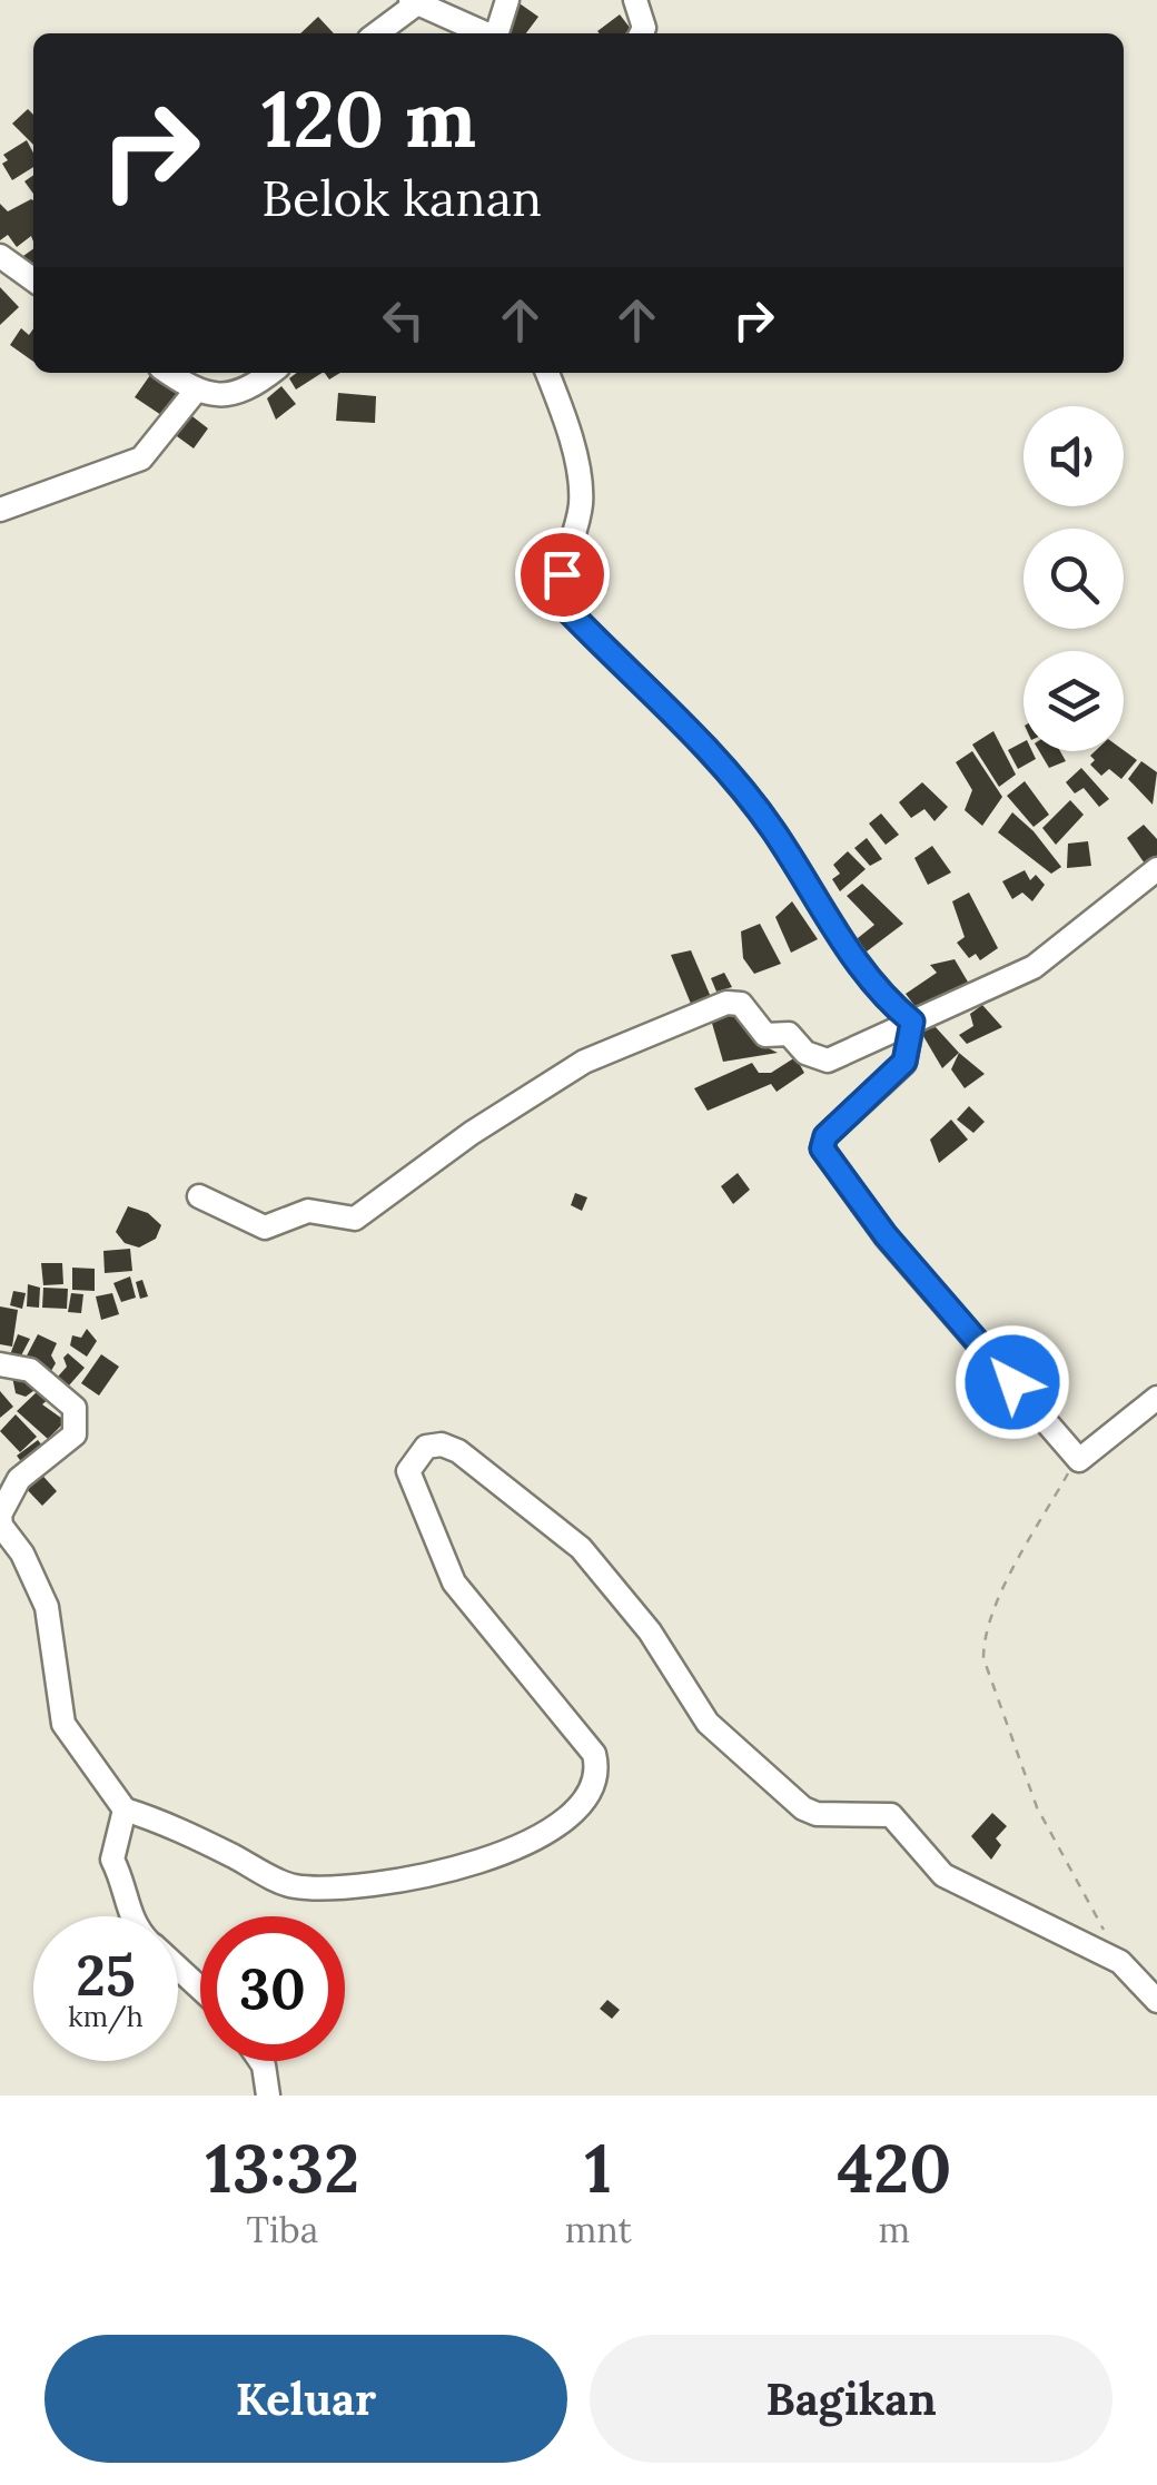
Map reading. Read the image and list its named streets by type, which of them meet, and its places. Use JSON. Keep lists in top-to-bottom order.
{
  "page": {
    "turn": ["120 m", "Belok kanan"],
    "speed": "25 km/h",
    "limit": "30",
    "eta": [
      "13:32",
      "Tiba",
      "1",
      "mnt",
      "420",
      "m"
    ],
    "buttons": ["Keluar", "Bagikan"]
  }
}
